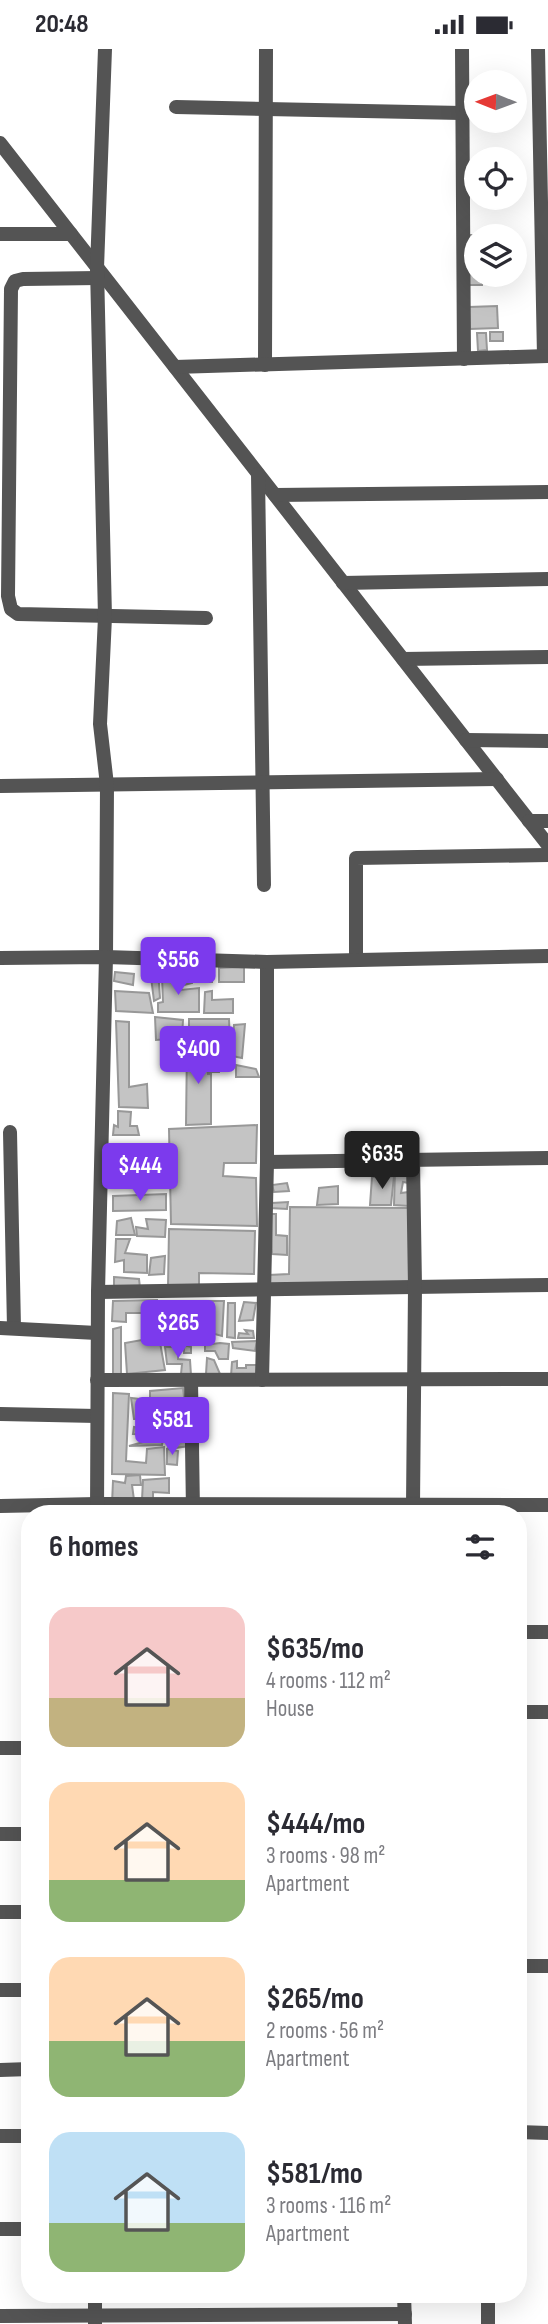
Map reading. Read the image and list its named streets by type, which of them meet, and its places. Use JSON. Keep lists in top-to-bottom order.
{
  "north": "left",
  "page": {
    "status": "20:48",
    "price": [
      "$556",
      "$400",
      "$635",
      "$444",
      "$265",
      "$581"
    ],
    "heading": "6 homes",
    "list": [
      {
        "name": "$635/mo",
        "note": "4 rooms · 112 m² · House"
      },
      {
        "name": "$444/mo",
        "note": "3 rooms · 98 m² · Apartment"
      },
      {
        "name": "$265/mo",
        "note": "2 rooms · 56 m² · Apartment"
      },
      {
        "name": "$581/mo",
        "note": "3 rooms · 116 m² · Apartment"
      }
    ]
  }
}
